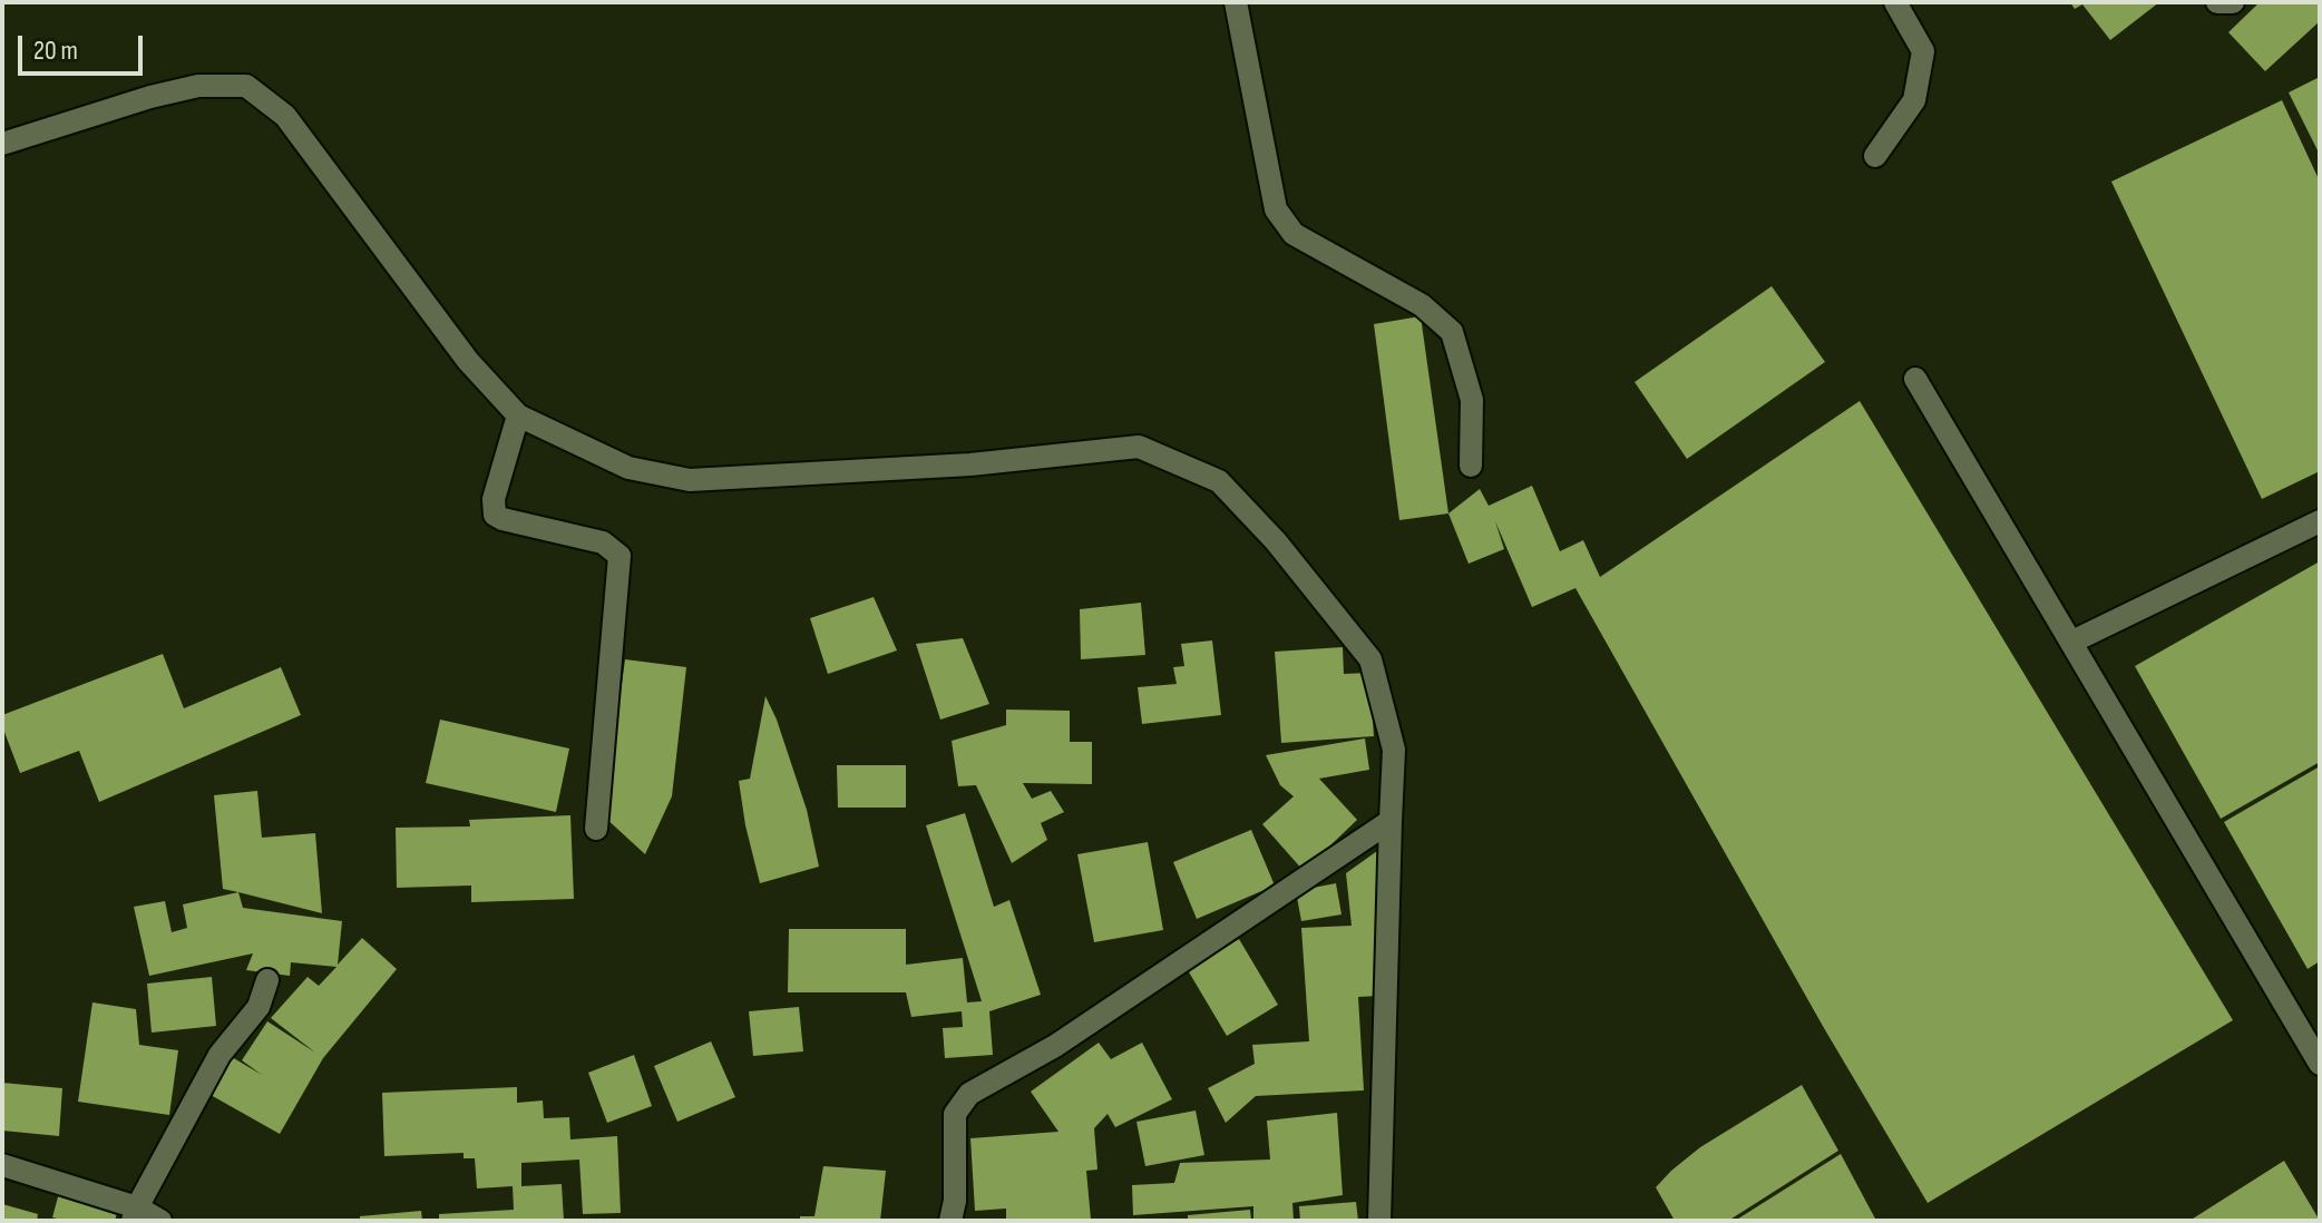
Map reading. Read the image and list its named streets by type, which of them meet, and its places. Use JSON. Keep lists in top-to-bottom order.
{
  "scale_bar": "20 m"
}
